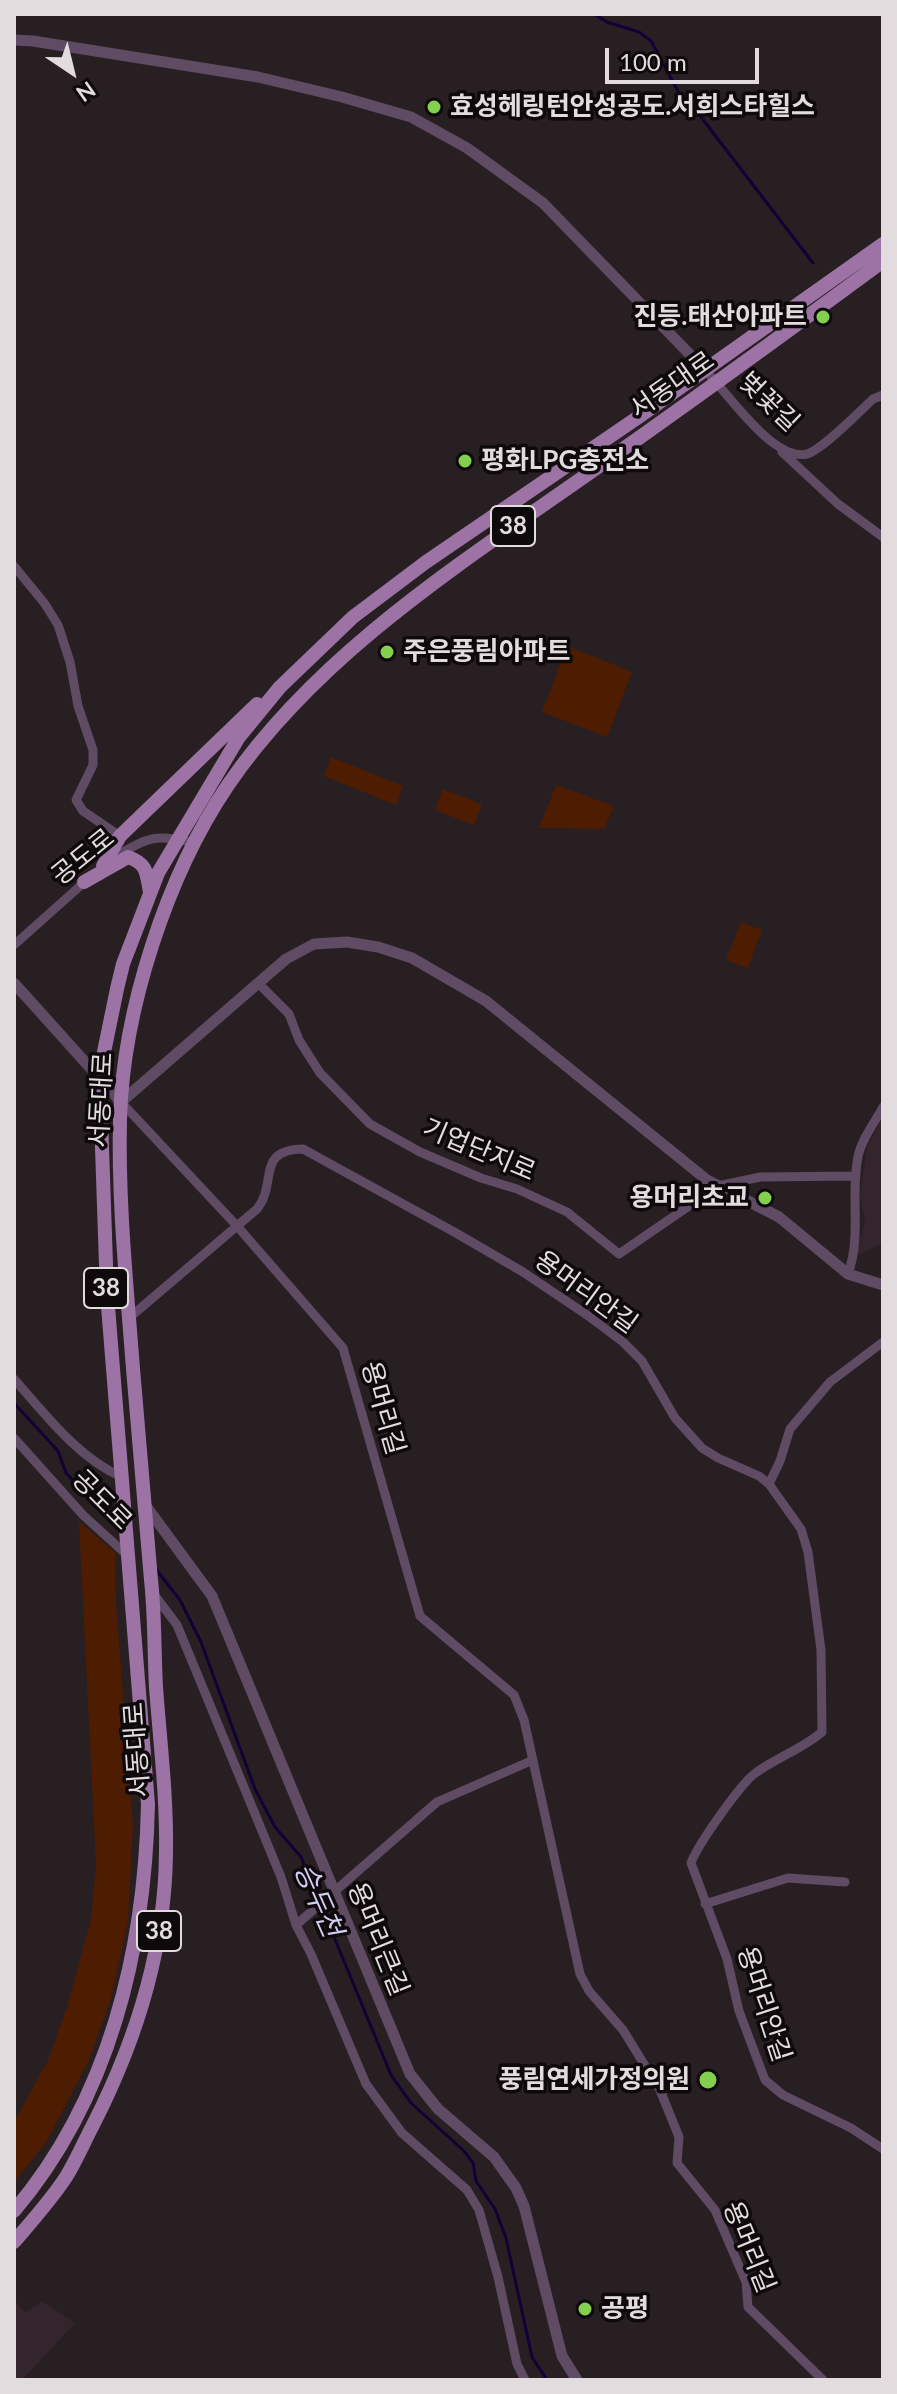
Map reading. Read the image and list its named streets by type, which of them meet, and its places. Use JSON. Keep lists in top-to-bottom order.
{
  "streets": {
    "main road": ["서동대로", "38"],
    "street": [
      "벚꽃길",
      "공도로",
      "기업단지로",
      "용머리안길",
      "용머리길",
      "용머리큰길"
    ]
  },
  "crossings": [
    ["서동대로", "벚꽃길"],
    ["서동대로", "공도로"],
    ["서동대로", "용머리안길"],
    ["서동대로", "용머리길"],
    ["서동대로", "용머리큰길"],
    ["용머리안길", "용머리길"]
  ],
  "water": ["승두천"],
  "places": [
    "효성헤링턴안성공도.서희스타힐스",
    "진등.태산아파트",
    "평화LPG충전소",
    "주은풍림아파트",
    "용머리초교",
    "풍림연세가정의원",
    "공평"
  ],
  "scale_bar": "100 m",
  "north": "bottom right"
}
